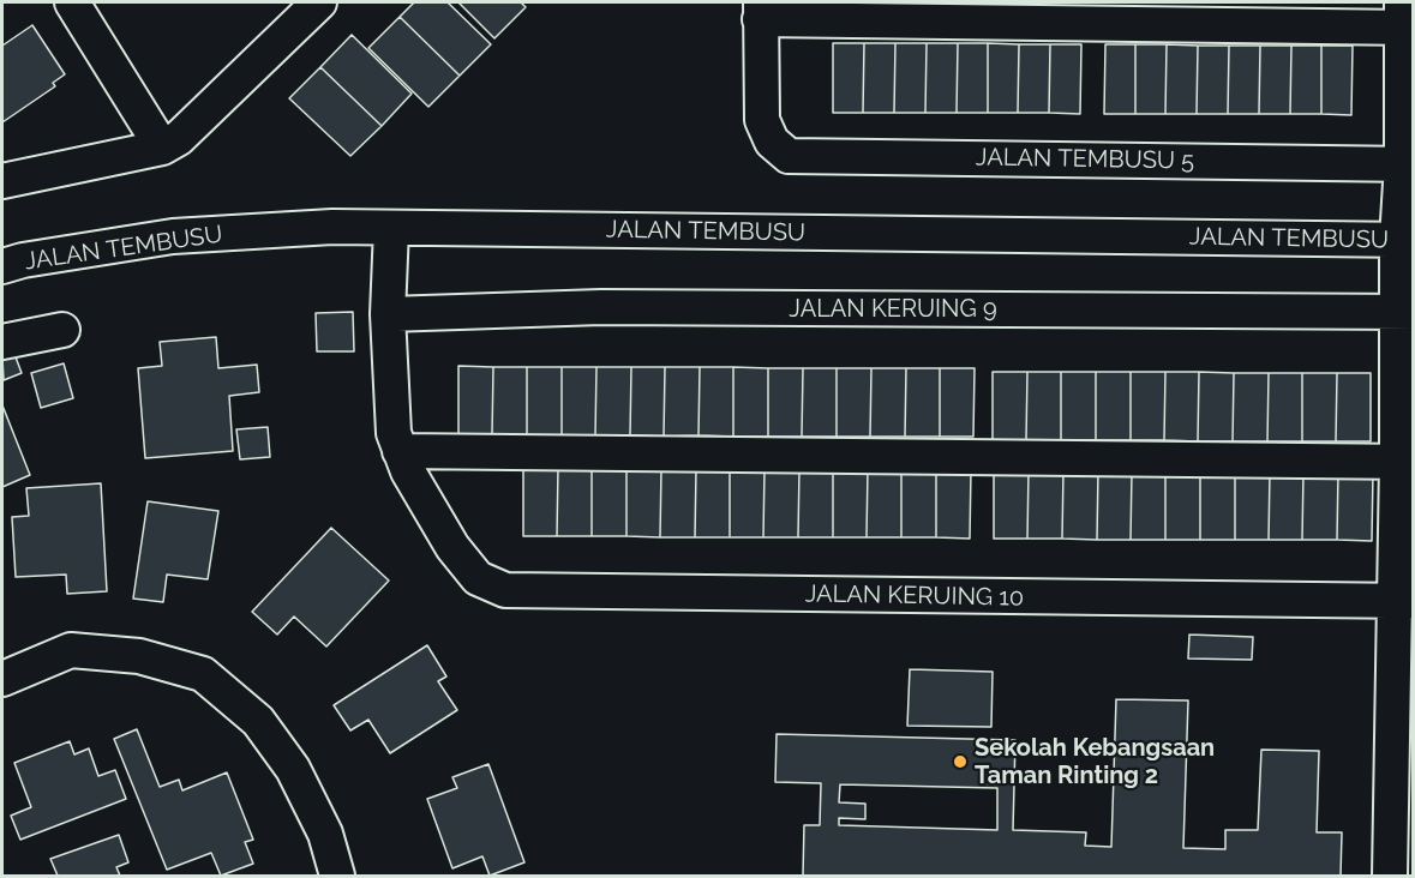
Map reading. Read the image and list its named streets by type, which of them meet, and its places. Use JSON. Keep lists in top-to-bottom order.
{
  "streets": {
    "street": [
      "JALAN TEMBUSU 5",
      "JALAN TEMBUSU",
      "JALAN KERUING 9",
      "JALAN KERUING 10"
    ]
  },
  "places": ["Sekolah Kebangsaan Taman Rinting 2"]
}
